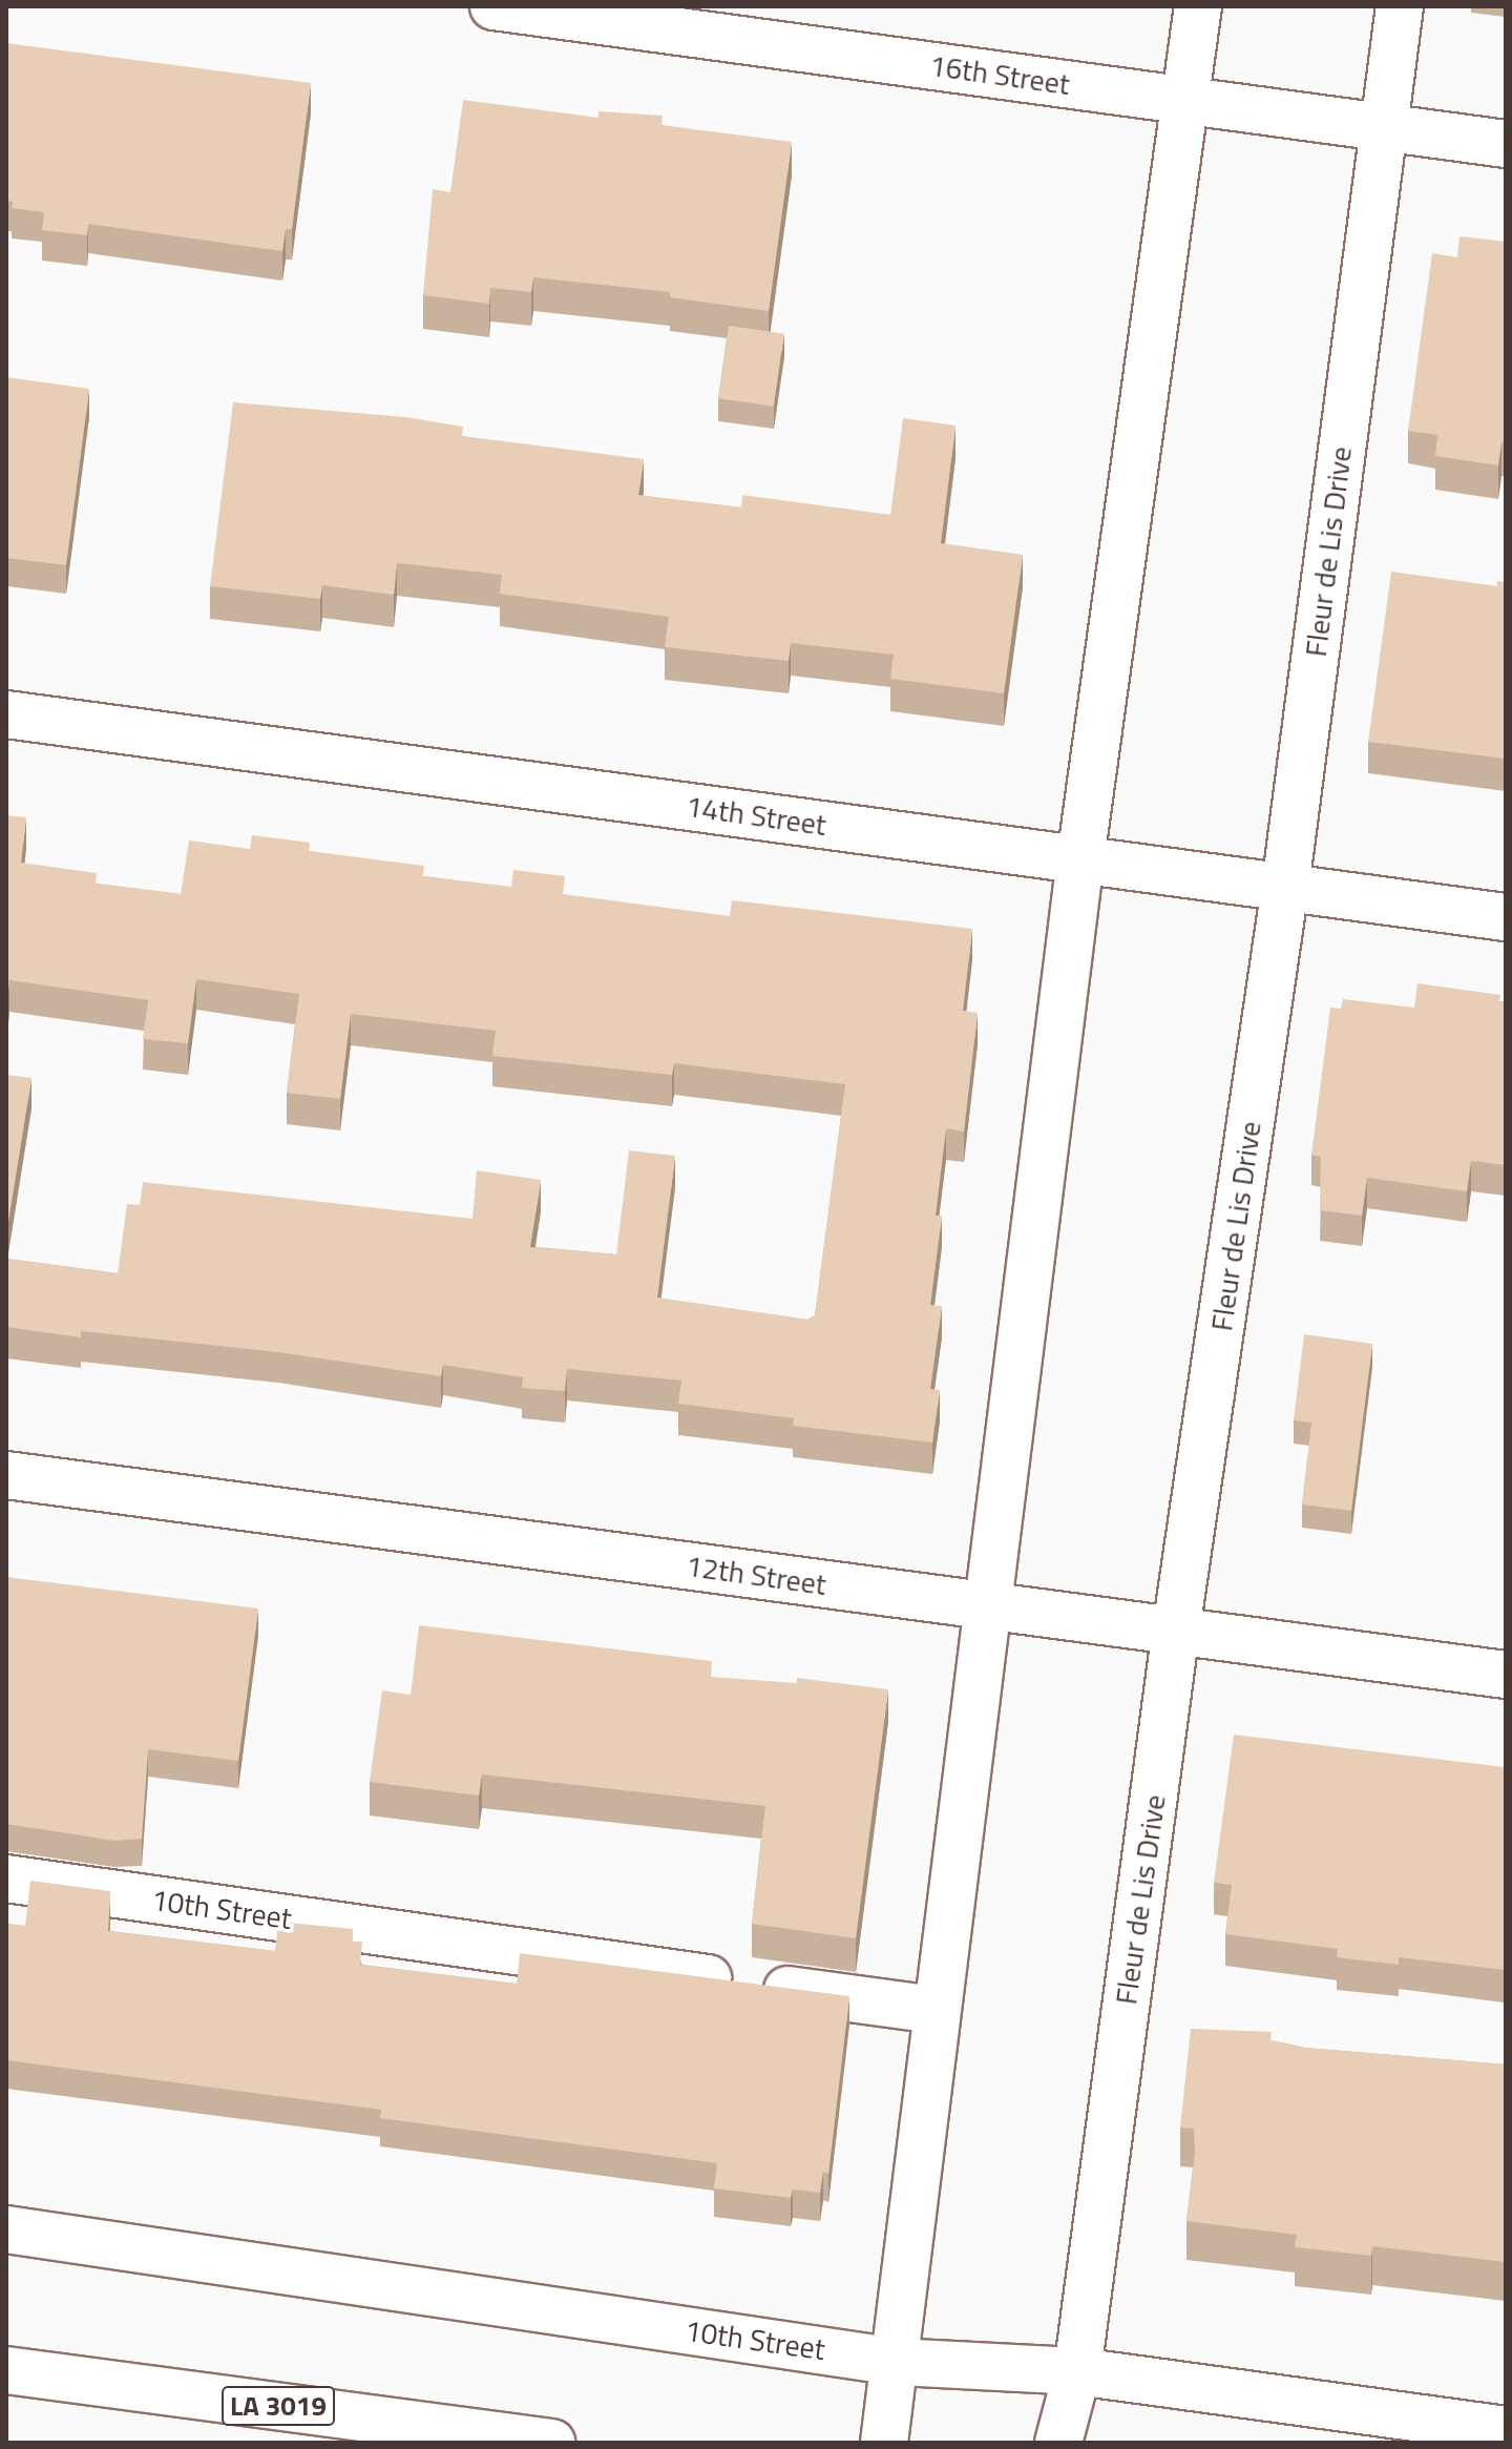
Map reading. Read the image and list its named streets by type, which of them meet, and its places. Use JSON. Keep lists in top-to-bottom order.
{
  "streets": {
    "street": [
      "16th Street",
      "Fleur de Lis Drive",
      "14th Street",
      "12th Street",
      "10th Street",
      "LA 3019"
    ]
  },
  "crossings": [
    ["16th Street", "Fleur de Lis Drive"],
    ["Fleur de Lis Drive", "14th Street"],
    ["Fleur de Lis Drive", "12th Street"],
    ["Fleur de Lis Drive", "10th Street"]
  ]
}
